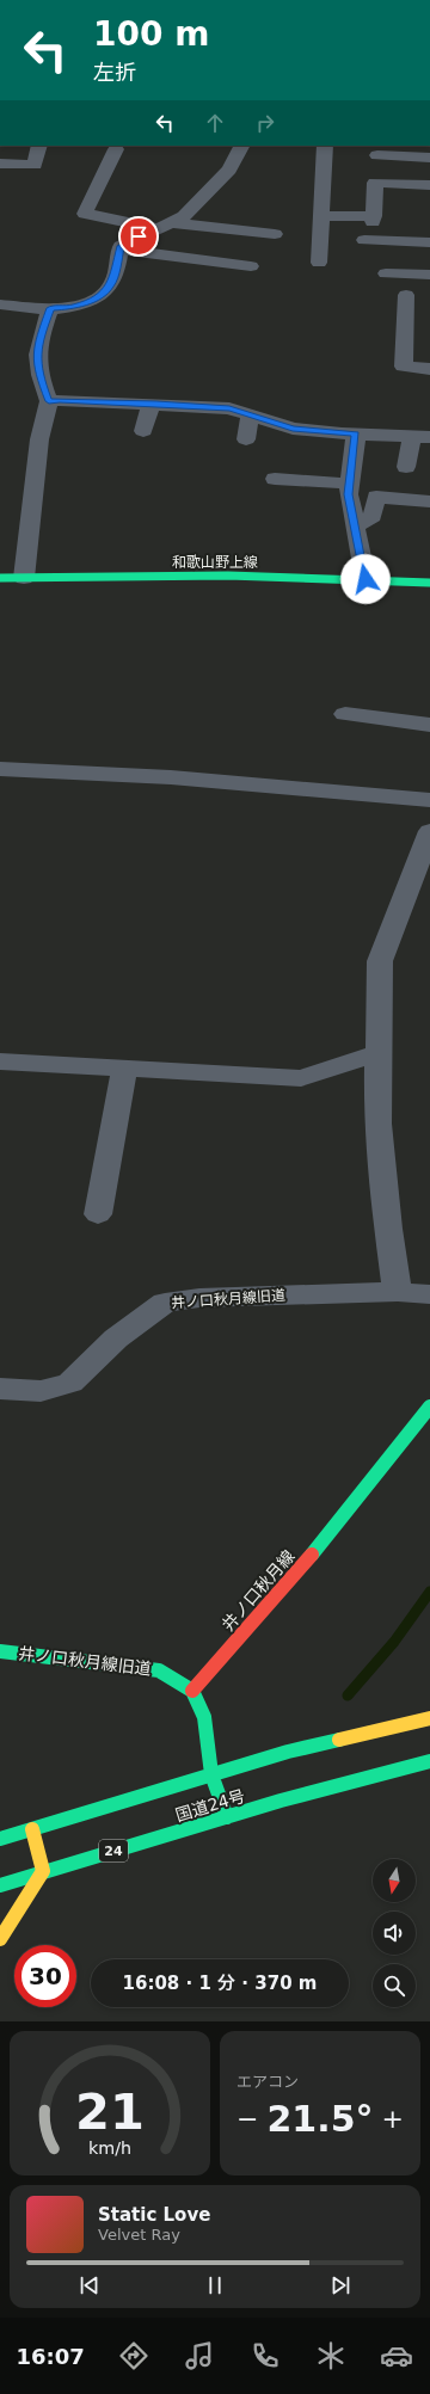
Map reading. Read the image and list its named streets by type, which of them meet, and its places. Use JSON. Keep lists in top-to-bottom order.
{
  "streets": {
    "main road": [
      "和歌山野上線",
      "井ノ口秋月線旧道",
      "井ノ口秋月線",
      "国道24号",
      "24"
    ]
  },
  "crossings": [
    ["井ノ口秋月線旧道", "井ノ口秋月線"]
  ],
  "north": "bottom",
  "page": {
    "turn": ["100 m", "左折"],
    "limit": "30",
    "trip": "16:08 · 1 分 · 370 m",
    "tile": "エアコン",
    "heat": ["−", "21.5°", "+"],
    "song": ["Static Love", "Velvet Ray"],
    "tabs": "16:07",
    "gauge": ["21", "km/h"]
  }
}
